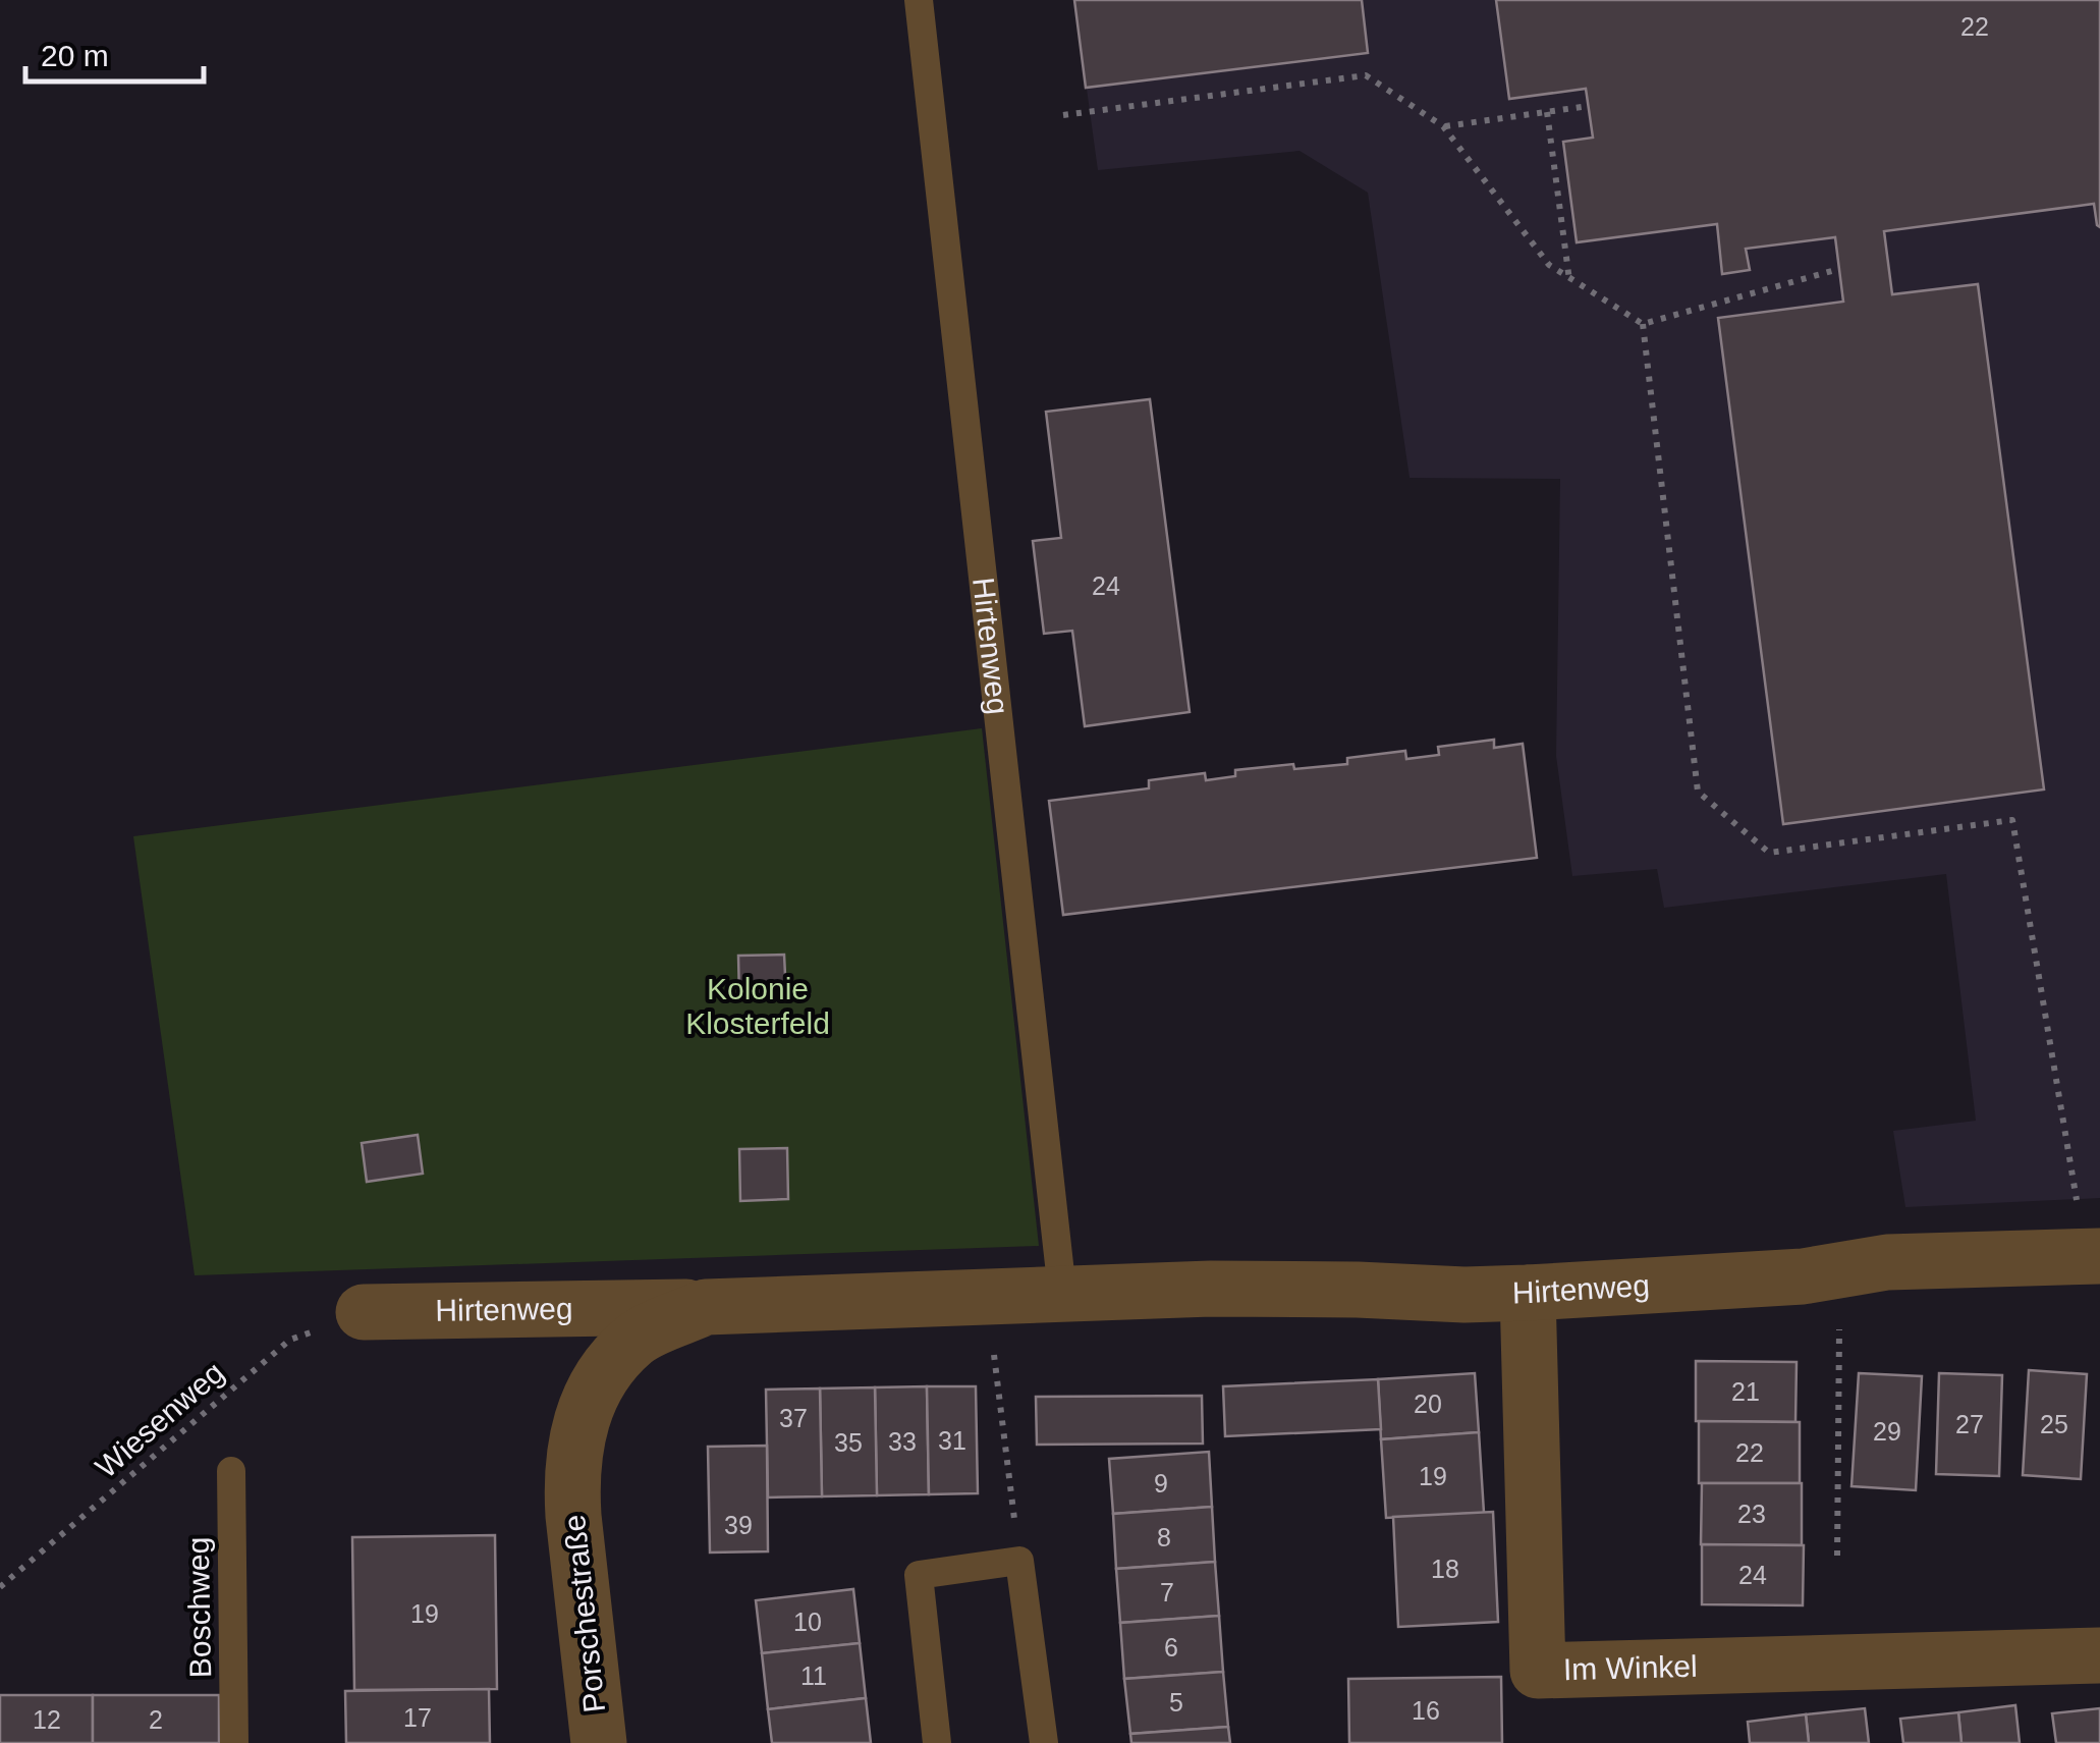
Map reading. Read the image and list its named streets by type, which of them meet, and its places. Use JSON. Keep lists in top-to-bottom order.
{
  "streets": {
    "street": ["Hirtenweg", "Porschestraße", "Im Winkel"],
    "lane": ["Boschweg"],
    "path": ["Wiesenweg"]
  },
  "crossings": [
    ["Hirtenweg", "Wiesenweg"],
    ["Hirtenweg", "Porschestraße"],
    ["Hirtenweg", "Im Winkel"]
  ],
  "parks": ["Kolonie Klosterfeld"],
  "house_numbers": [
    "22",
    "24",
    "21",
    "20",
    "37",
    "27",
    "25",
    "29",
    "31",
    "33",
    "35",
    "22",
    "19",
    "9",
    "23",
    "39",
    "8",
    "18",
    "24",
    "7",
    "19",
    "10",
    "6",
    "11",
    "5",
    "16",
    "17",
    "12",
    "2"
  ],
  "scale_bar": "20 m"
}
